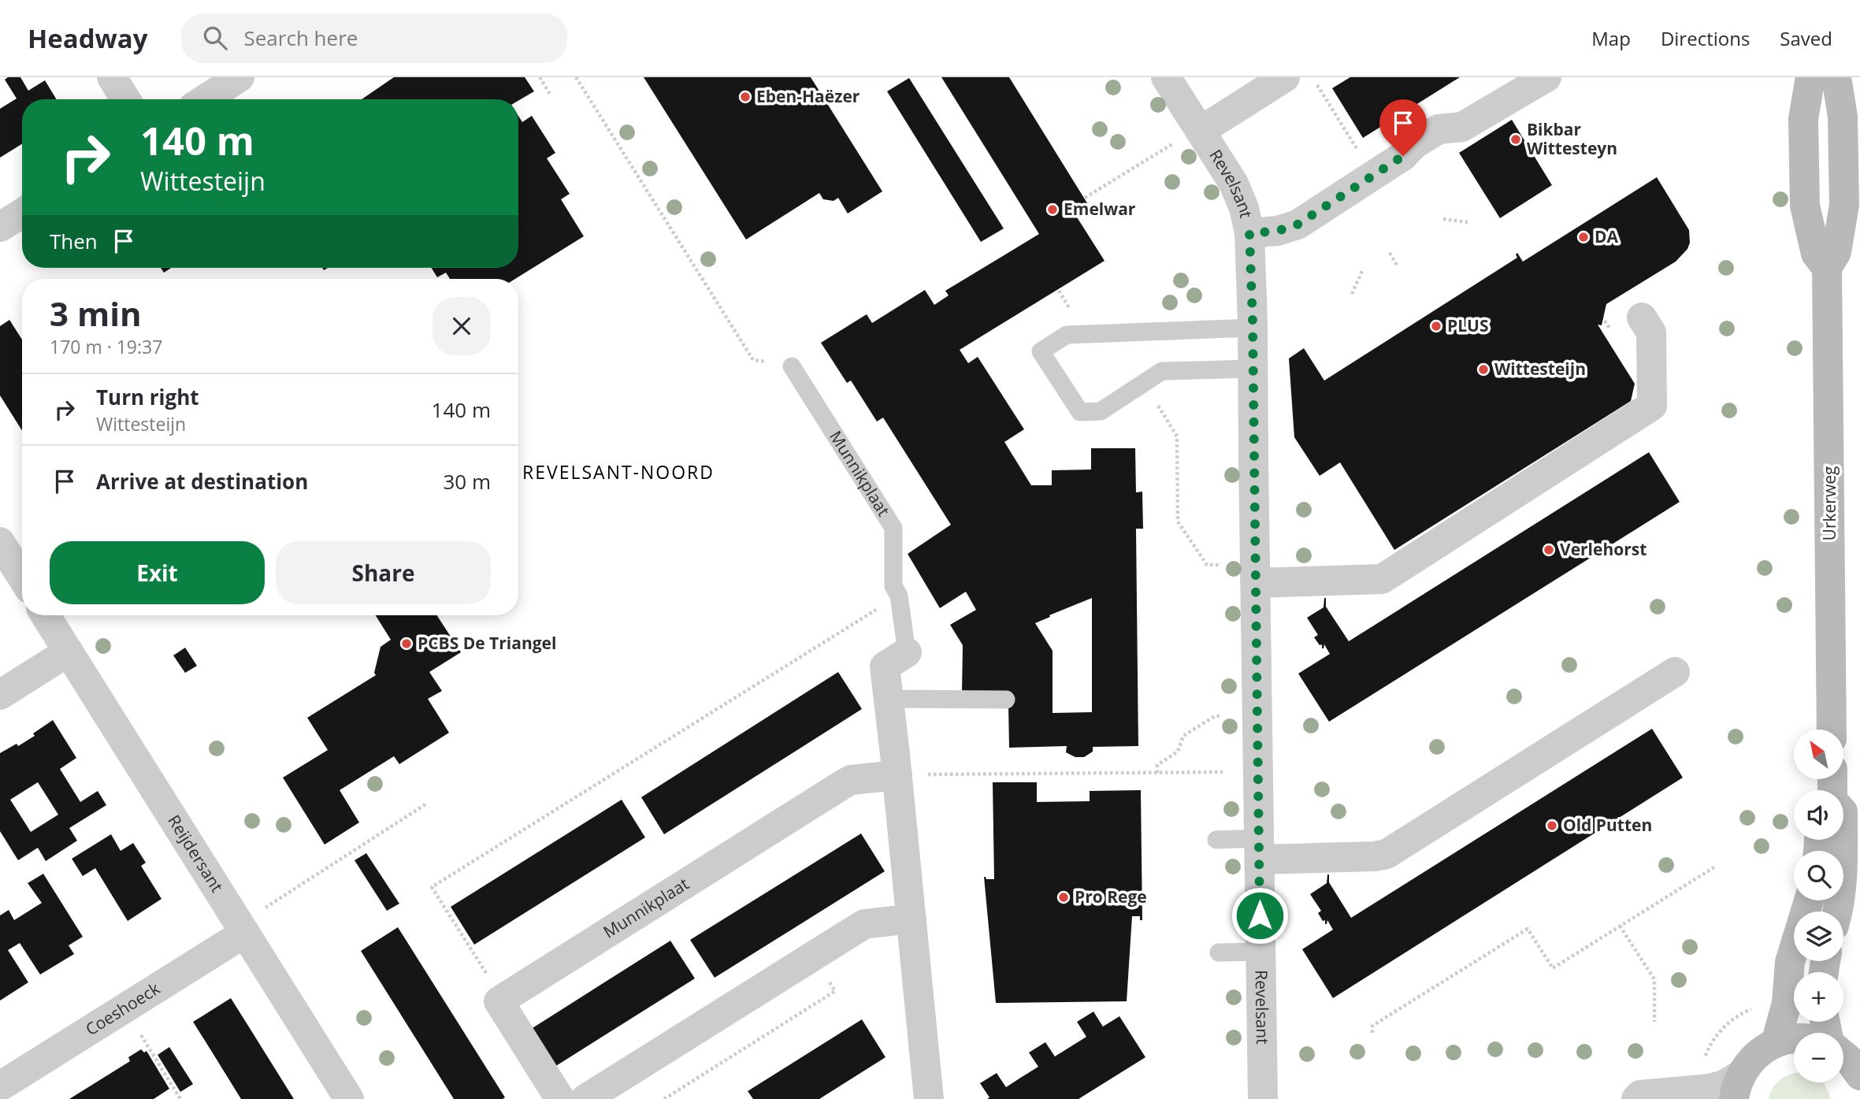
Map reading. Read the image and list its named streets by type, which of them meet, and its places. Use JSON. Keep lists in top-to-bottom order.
{
  "streets": {
    "main road": ["Urkerweg"],
    "street": [
      "Revelsant",
      "Munnikplaat",
      "Reijdersant",
      "Coeshoeck"
    ]
  },
  "crossings": [
    ["Reijdersant", "Coeshoeck"]
  ],
  "districts": ["REVELSANT-NOORD"],
  "places": [
    "Eben-Haëzer",
    "Bikbar Wittesteyn",
    "Emelwar",
    "DA",
    "PLUS",
    "Wittesteijn",
    "Verlehorst",
    "PCBS De Triangel",
    "Old Putten",
    "Pro Rege"
  ],
  "north": "top left",
  "page": {
    "header": "Headway",
    "search": "Search here",
    "nav": ["Map", "Directions", "Saved"],
    "turn": ["140 m", "Wittesteijn"],
    "then": "Then",
    "heading": ["3 min", "170 m · 19:37"],
    "list": [
      {
        "name": "Turn right",
        "note": "Wittesteijn",
        "value": "140 m"
      },
      {
        "name": "Arrive at destination",
        "value": "30 m"
      }
    ],
    "buttons": ["Exit", "Share"],
    "map_buttons": ["+", "−"]
  }
}
